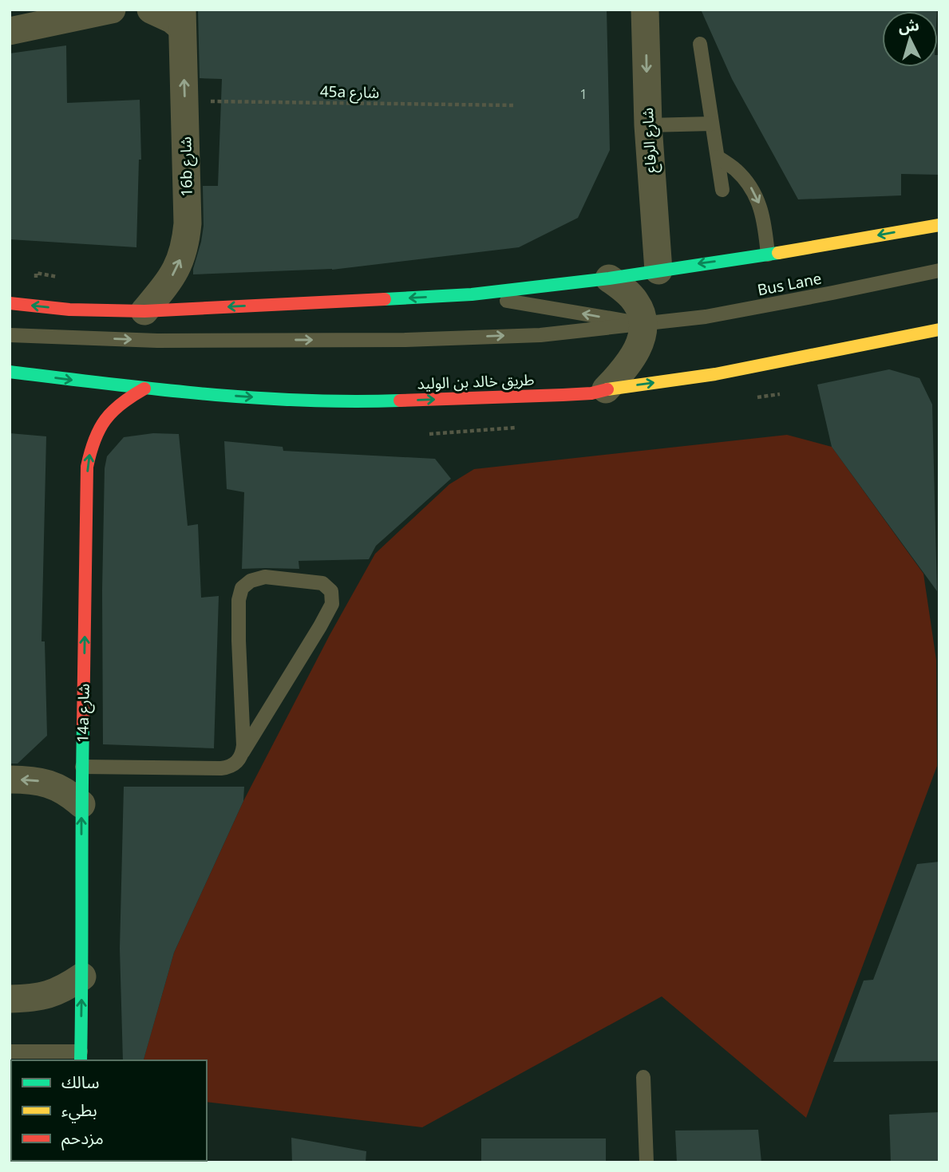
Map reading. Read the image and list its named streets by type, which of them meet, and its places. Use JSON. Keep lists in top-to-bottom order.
{
  "streets": {
    "main road": ["طريق خالد بن الوليد", "14a شارع"],
    "street": ["شارع الرفاع", "16b شارع"],
    "lane": ["Bus Lane"],
    "path": ["45a شارع"]
  },
  "crossings": [
    ["45a شارع", "16b شارع"],
    ["طريق خالد بن الوليد", "14a شارع"]
  ],
  "one_way": [
    "شارع الرفاع",
    "16b شارع",
    "Bus Lane",
    "14a شارع"
  ],
  "house_numbers": ["1"],
  "legend": ["سالك", "بطيء", "مزدحم"],
  "north": "top"
}
